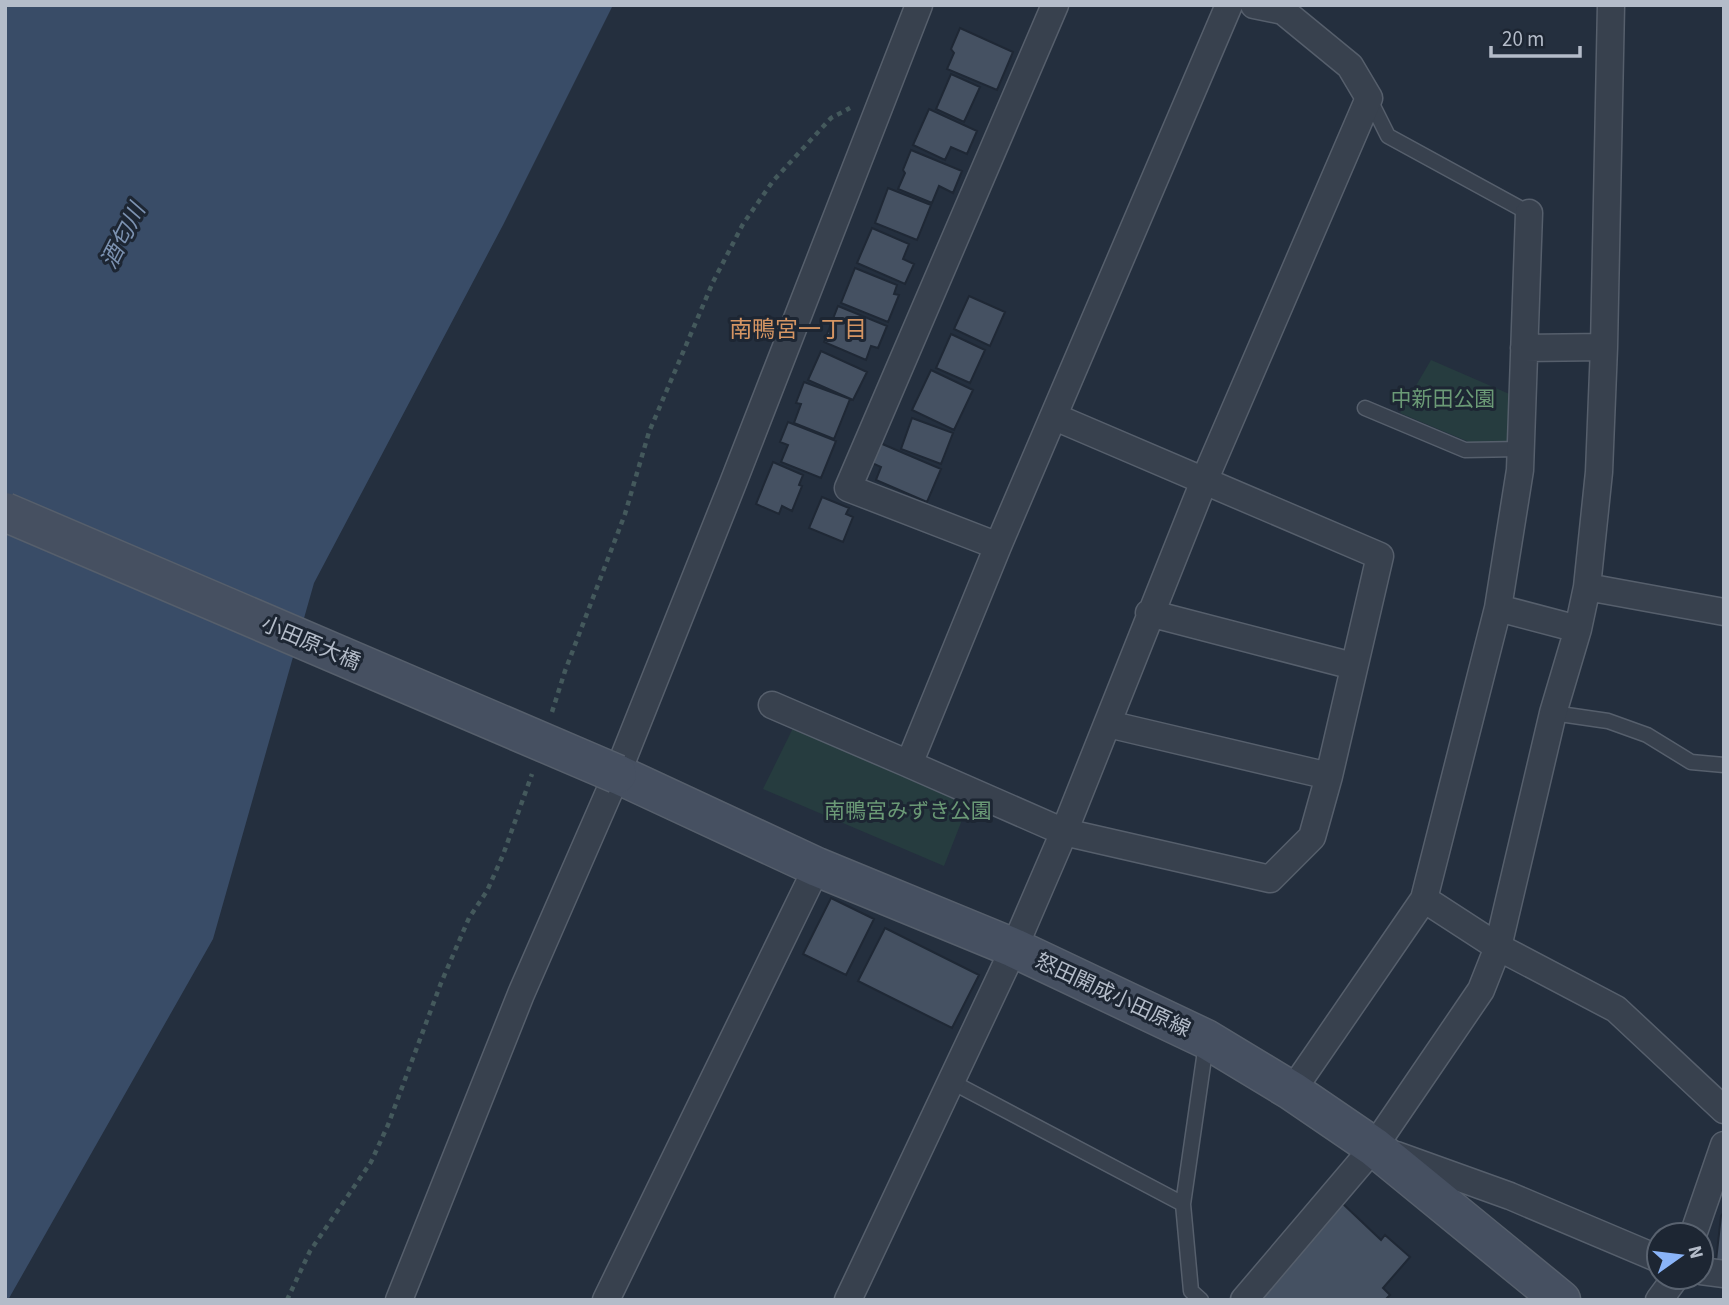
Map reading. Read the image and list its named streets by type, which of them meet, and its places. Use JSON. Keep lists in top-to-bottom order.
{
  "streets": {
    "main road": ["小田原大橋", "怒田開成小田原線"]
  },
  "crossings": [
    ["小田原大橋", "怒田開成小田原線"]
  ],
  "districts": ["南鴨宮一丁目"],
  "water": ["酒匂川"],
  "parks": ["中新田公園", "南鴨宮みずき公園"],
  "scale_bar": "20 m",
  "north": "right"
}
